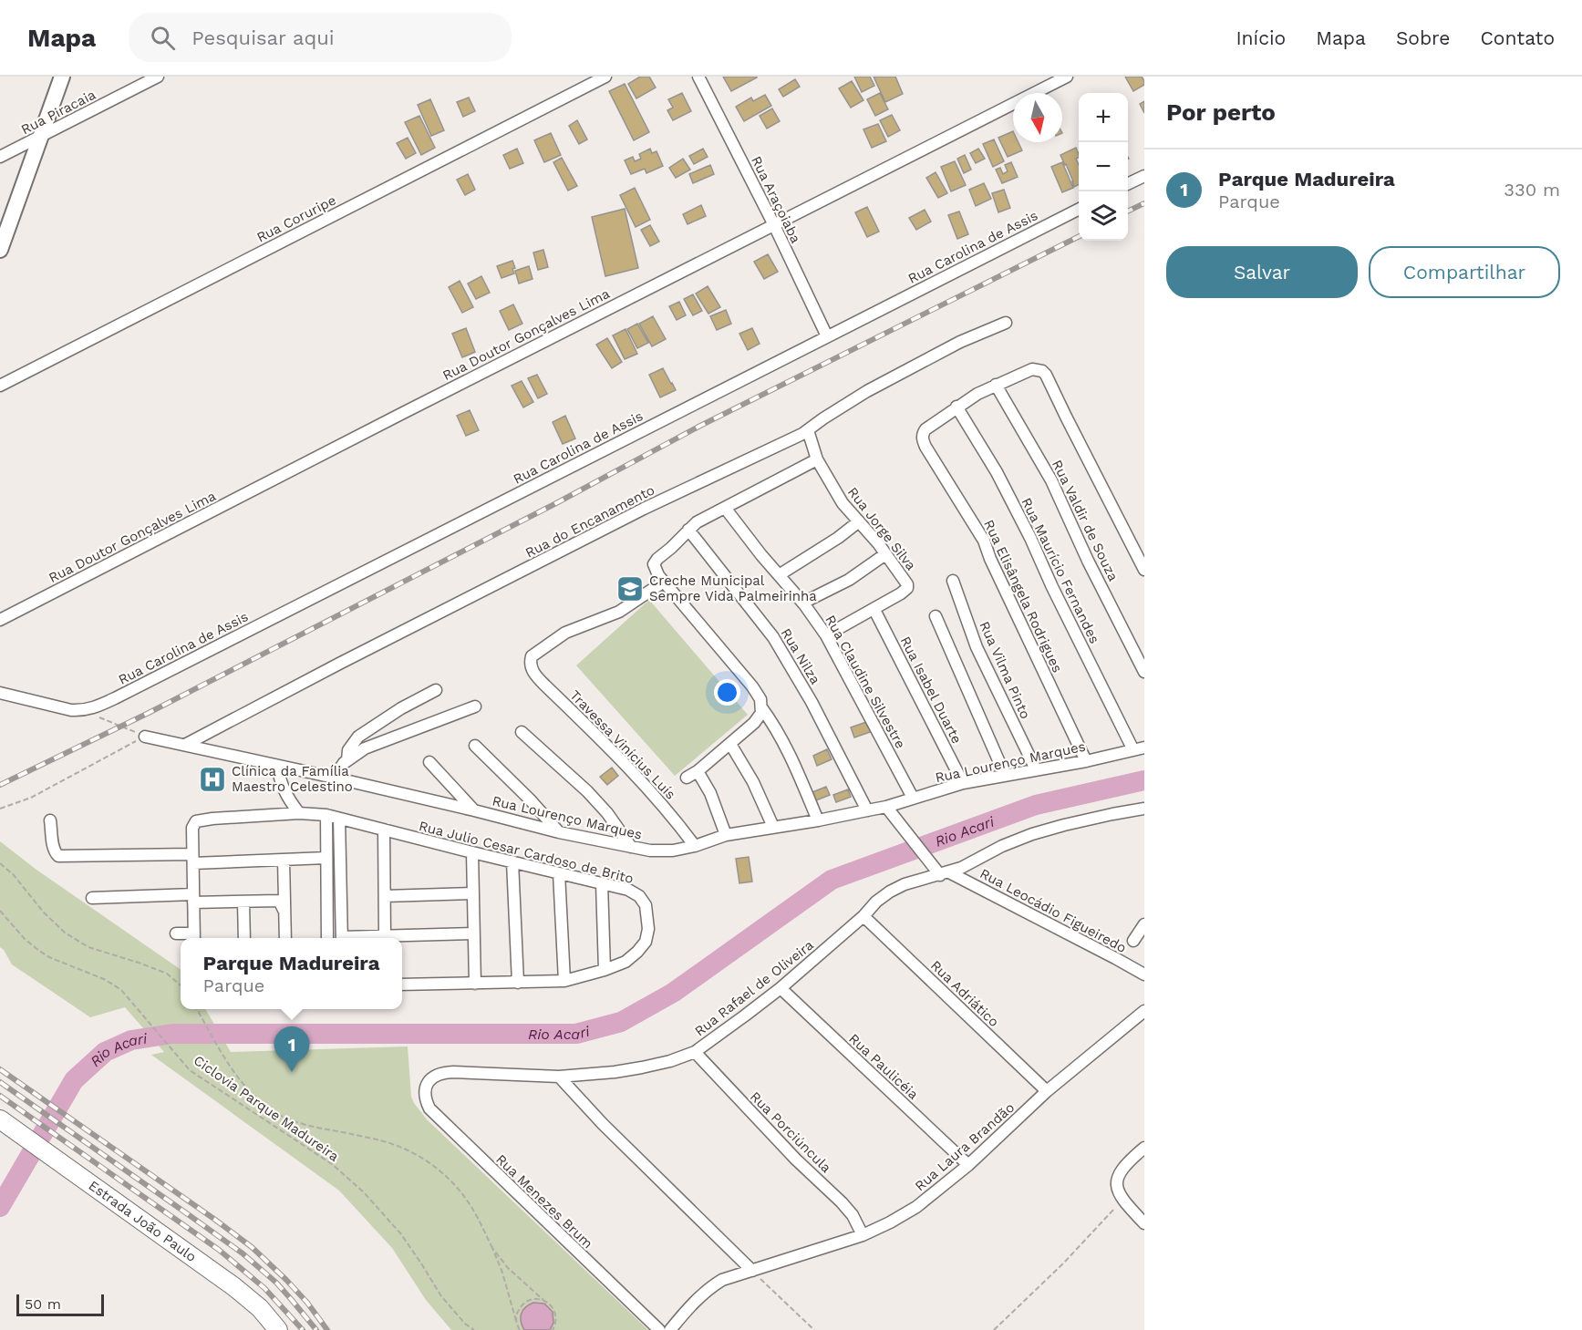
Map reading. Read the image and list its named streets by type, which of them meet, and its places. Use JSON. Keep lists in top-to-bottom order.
{
  "streets": {
    "main road": ["Estrada João Paulo"],
    "street": [
      "Rua Piracaia",
      "Rua Araçoiaba",
      "Rua Coruripe",
      "Rua Carolina de Assis",
      "Rua Doutor Gonçalves Lima",
      "Rua Valdir de Souza",
      "Rua do Encanamento",
      "Rua Jorge Silva",
      "Rua Maurício Fernandes",
      "Rua Elisângela Rodrigues",
      "Rua Nilza",
      "Rua Vilma Pinto",
      "Rua Claudine Silvestre",
      "Rua Isabel Duarte",
      "Travessa Vinícius Luís",
      "Rua Lourenço Marques",
      "Rua Julio Cesar Cardoso de Brito",
      "Rua Leocádio Figueiredo",
      "Rua Rafael de Oliveira",
      "Rua Adriático",
      "Rua Paulicéia",
      "Rua Porciúncula",
      "Rua Laura Brandão",
      "Rua Menezes Brum"
    ],
    "path": ["Ciclovia Parque Madureira"]
  },
  "crossings": [
    ["Rua Araçoiaba", "Rua Carolina de Assis"],
    ["Rua Araçoiaba", "Rua Doutor Gonçalves Lima"],
    ["Rua do Encanamento", "Rua Jorge Silva"],
    ["Rua do Encanamento", "Rua Lourenço Marques"],
    ["Rua Jorge Silva", "Rua Isabel Duarte"],
    ["Rua Maurício Fernandes", "Rua Elisângela Rodrigues"],
    ["Rua Maurício Fernandes", "Rua Lourenço Marques"],
    ["Rua Elisângela Rodrigues", "Rua Lourenço Marques"],
    ["Rua Nilza", "Rua Lourenço Marques"],
    ["Rua Vilma Pinto", "Rua Lourenço Marques"],
    ["Rua Claudine Silvestre", "Rua Lourenço Marques"],
    ["Rua Isabel Duarte", "Rua Lourenço Marques"],
    ["Travessa Vinícius Luís", "Rua Lourenço Marques"],
    ["Rua Leocádio Figueiredo", "Rua Rafael de Oliveira"],
    ["Rua Rafael de Oliveira", "Rua Adriático"],
    ["Rua Rafael de Oliveira", "Rua Paulicéia"],
    ["Rua Rafael de Oliveira", "Rua Porciúncula"],
    ["Rua Rafael de Oliveira", "Rua Menezes Brum"],
    ["Rua Adriático", "Rua Laura Brandão"],
    ["Rua Paulicéia", "Rua Laura Brandão"],
    ["Rua Porciúncula", "Rua Laura Brandão"]
  ],
  "water": ["Rio Acari"],
  "places": {
    "school or university": ["Creche Municipal Sempre Vida Palmeirinha"],
    "hospital": ["Clínica da Família Maestro Celestino"]
  },
  "scale_bar": "50 m",
  "north": "bottom",
  "page": {
    "header": "Mapa",
    "search": "Pesquisar aqui",
    "nav": [
      "Início",
      "Mapa",
      "Sobre",
      "Contato"
    ],
    "heading": "Por perto",
    "map_buttons": ["+", "−"],
    "list": [
      {
        "mark": "1",
        "name": "Parque Madureira",
        "note": "Parque",
        "value": "330 m"
      }
    ],
    "buttons": ["Salvar", "Compartilhar"],
    "popup": ["Parque Madureira", "Parque"],
    "pins": "1",
    "scale": "50 m"
  }
}
